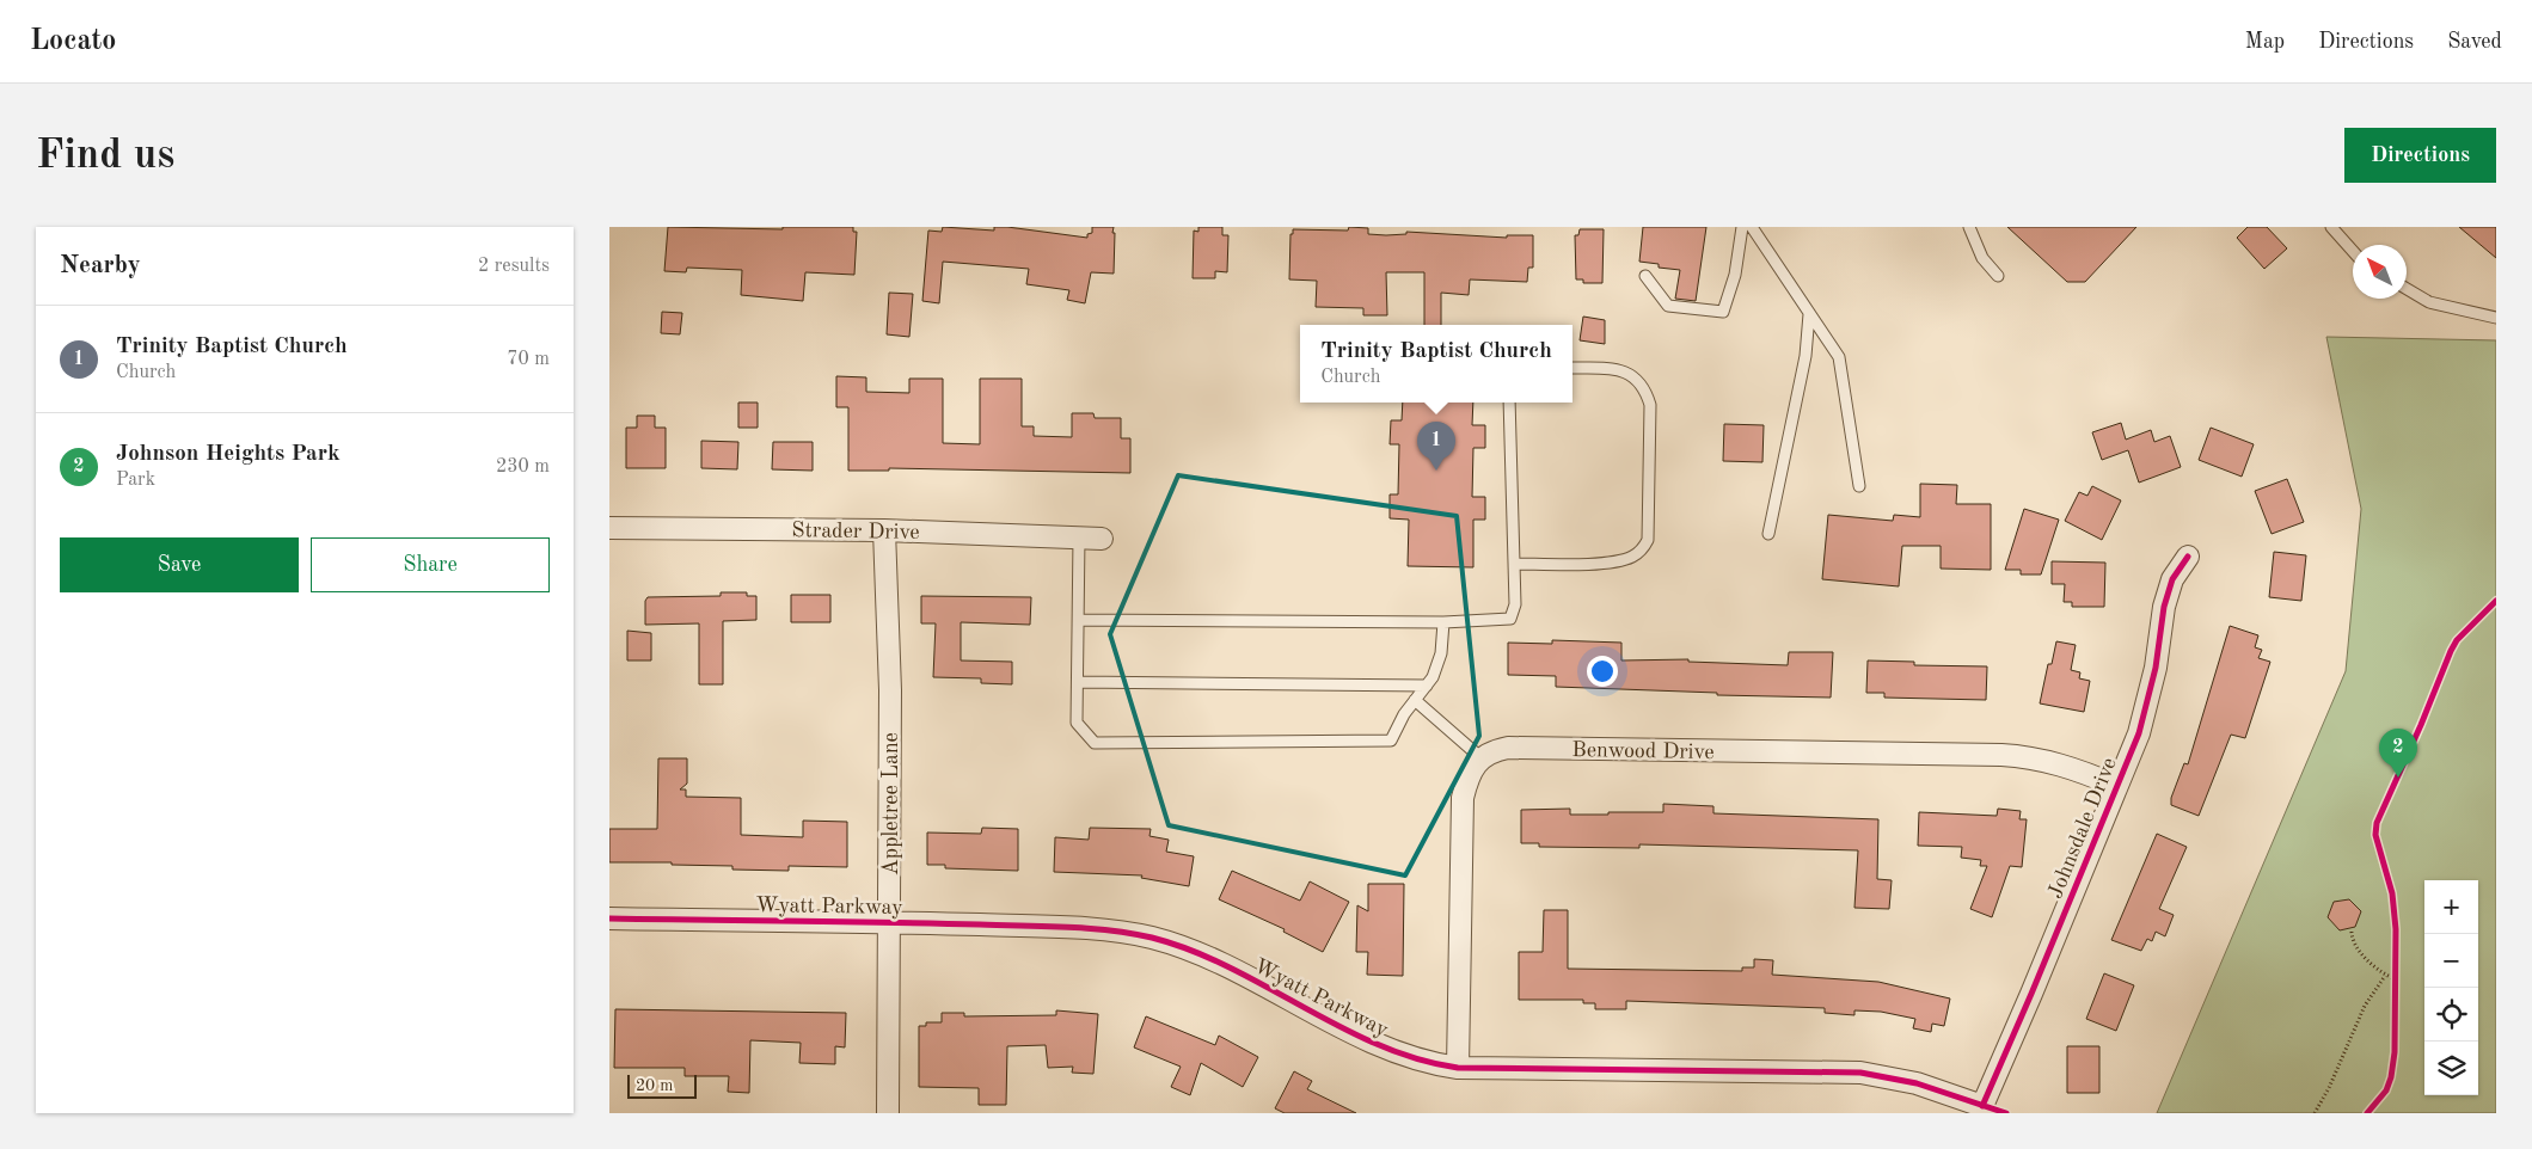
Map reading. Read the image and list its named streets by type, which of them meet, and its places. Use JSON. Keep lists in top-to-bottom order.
{
  "streets": {
    "street": [
      "Strader Drive",
      "Benwood Drive",
      "Appletree Lane",
      "Johnsdale Drive",
      "Wyatt Parkway"
    ]
  },
  "crossings": [
    ["Strader Drive", "Appletree Lane"],
    ["Benwood Drive", "Johnsdale Drive"],
    ["Appletree Lane", "Wyatt Parkway"],
    ["Johnsdale Drive", "Wyatt Parkway"]
  ],
  "scale_bar": "20 m",
  "north": "top left",
  "page": {
    "header": "Locato",
    "nav": ["Map", "Directions", "Saved"],
    "buttons": [
      "Directions",
      ["Save", "Share"]
    ],
    "title": "Find us",
    "heading": ["Nearby", "2 results"],
    "list": [
      {
        "mark": "1",
        "name": "Trinity Baptist Church",
        "note": "Church",
        "value": "70 m"
      },
      {
        "mark": "2",
        "name": "Johnson Heights Park",
        "note": "Park",
        "value": "230 m"
      }
    ],
    "popup": ["Trinity Baptist Church", "Church"],
    "pins": ["1", "2"],
    "map_buttons": ["+", "−"],
    "scale": "20 m"
  }
}
